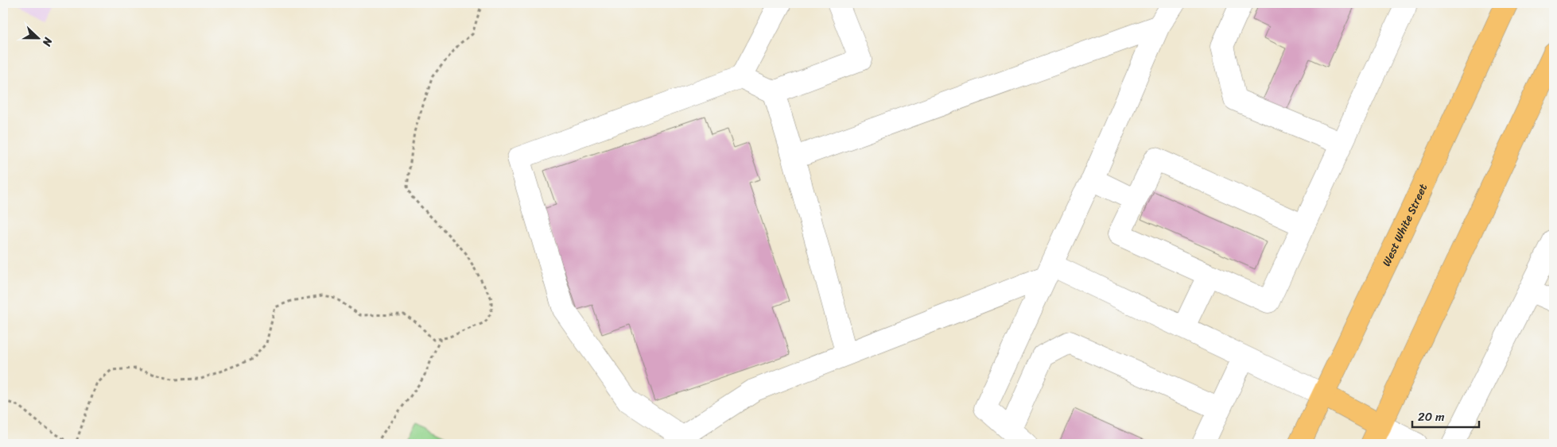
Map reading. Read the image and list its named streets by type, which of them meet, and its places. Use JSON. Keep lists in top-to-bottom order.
{
  "streets": {
    "main road": ["West White Street"]
  },
  "scale_bar": "20 m",
  "north": "right"
}
